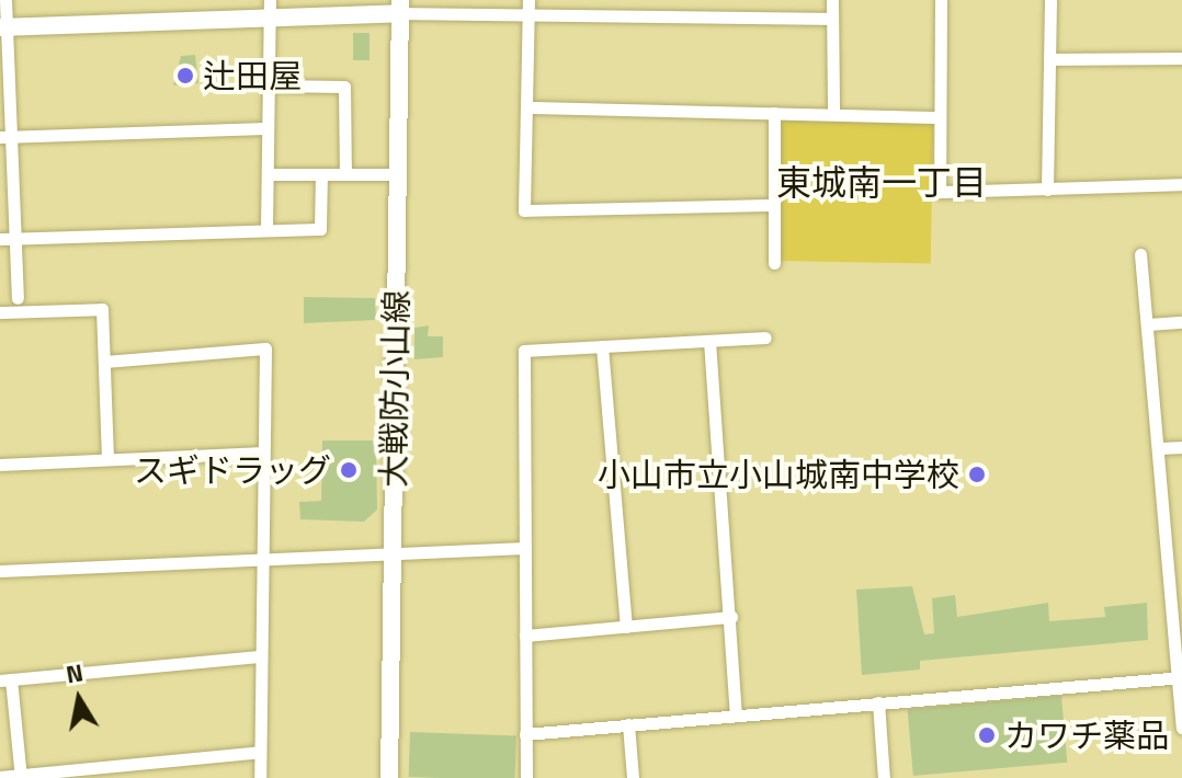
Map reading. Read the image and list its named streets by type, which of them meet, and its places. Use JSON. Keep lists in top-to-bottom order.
{
  "streets": {
    "main road": ["大戦防小山線"]
  },
  "districts": ["東城南一丁目"],
  "places": [
    "辻田屋",
    "スギドラッグ",
    "小山市立小山城南中学校",
    "カワチ薬品"
  ],
  "north": "top"
}
